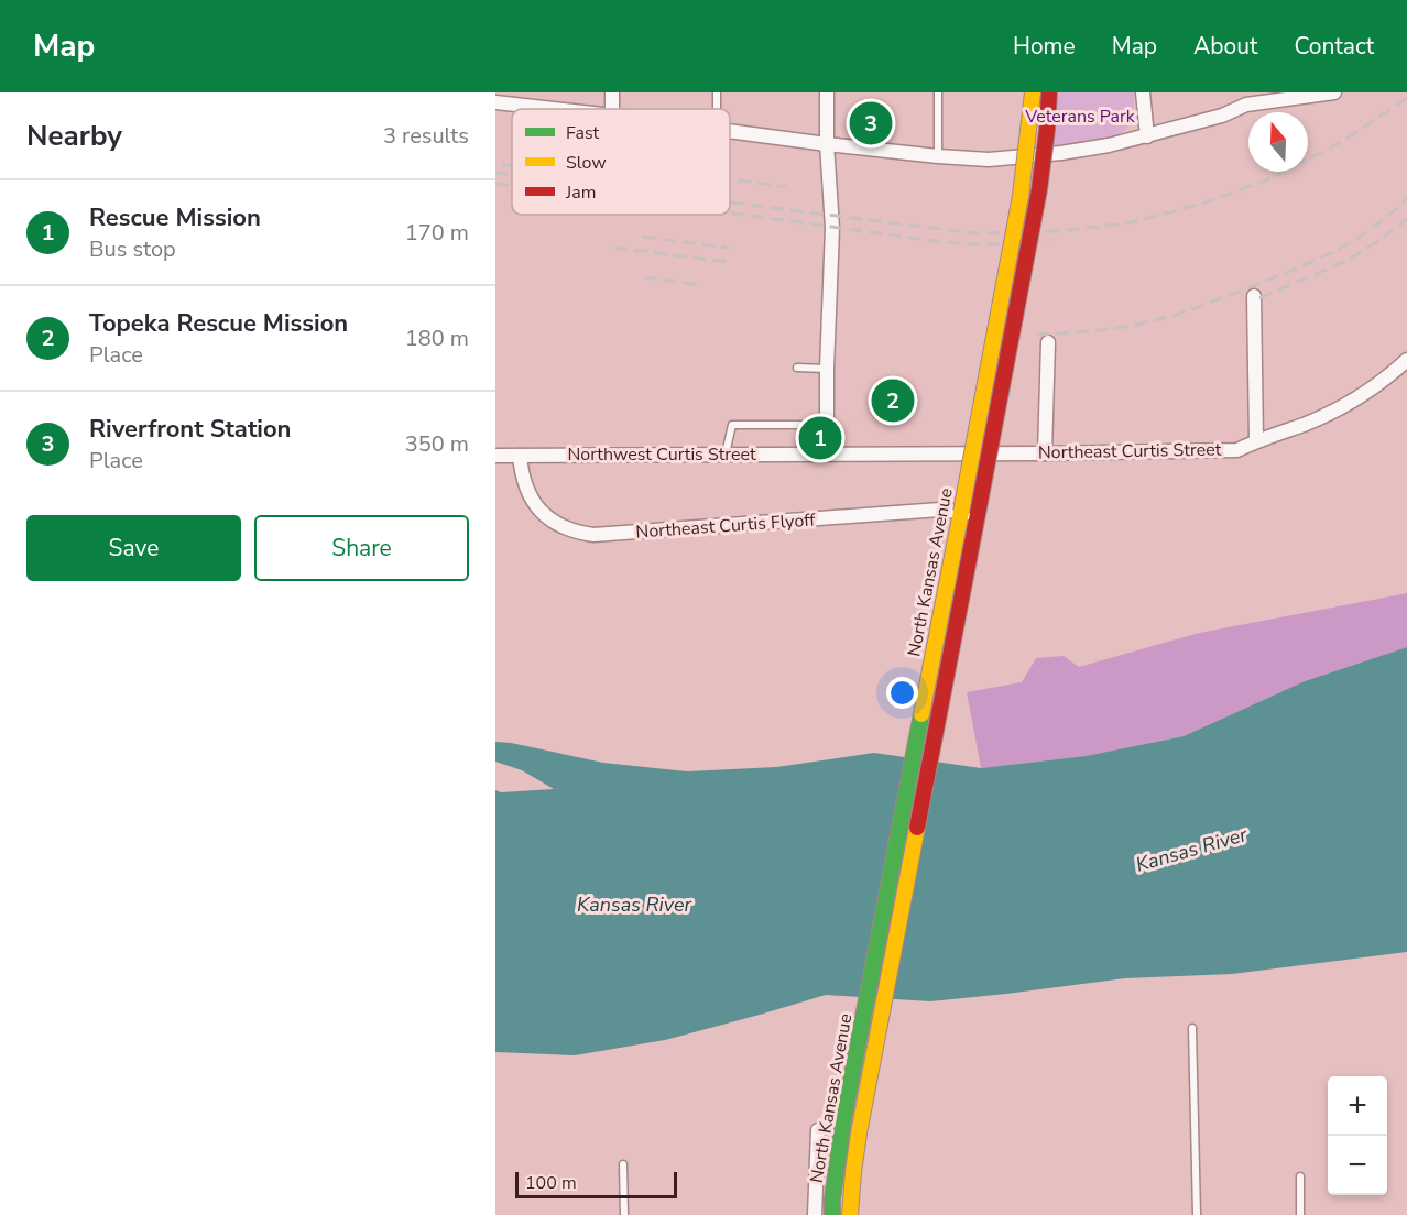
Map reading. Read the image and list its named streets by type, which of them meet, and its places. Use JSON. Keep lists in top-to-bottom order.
{
  "streets": {
    "main road": ["North Kansas Avenue"],
    "street": ["Northeast Curtis Street", "Northwest Curtis Street", "Northeast Curtis Flyoff"]
  },
  "crossings": [
    ["Northeast Curtis Street", "Northwest Curtis Street"],
    ["Northwest Curtis Street", "Northeast Curtis Flyoff"],
    ["Northeast Curtis Flyoff", "North Kansas Avenue"]
  ],
  "water": ["Kansas River"],
  "parks": ["Veterans Park"],
  "legend": ["Fast", "Slow", "Jam"],
  "scale_bar": "100 m",
  "north": "top",
  "page": {
    "header": "Map",
    "nav": [
      "Home",
      "Map",
      "About",
      "Contact"
    ],
    "heading": ["Nearby", "3 results"],
    "pins": ["3", "2", "1"],
    "list": [
      {
        "mark": "1",
        "name": "Rescue Mission",
        "note": "Bus stop",
        "value": "170 m"
      },
      {
        "mark": "2",
        "name": "Topeka Rescue Mission",
        "note": "Place",
        "value": "180 m"
      },
      {
        "mark": "3",
        "name": "Riverfront Station",
        "note": "Place",
        "value": "350 m"
      }
    ],
    "buttons": ["Save", "Share"],
    "map_buttons": ["+", "−"],
    "scale": "100 m"
  }
}
